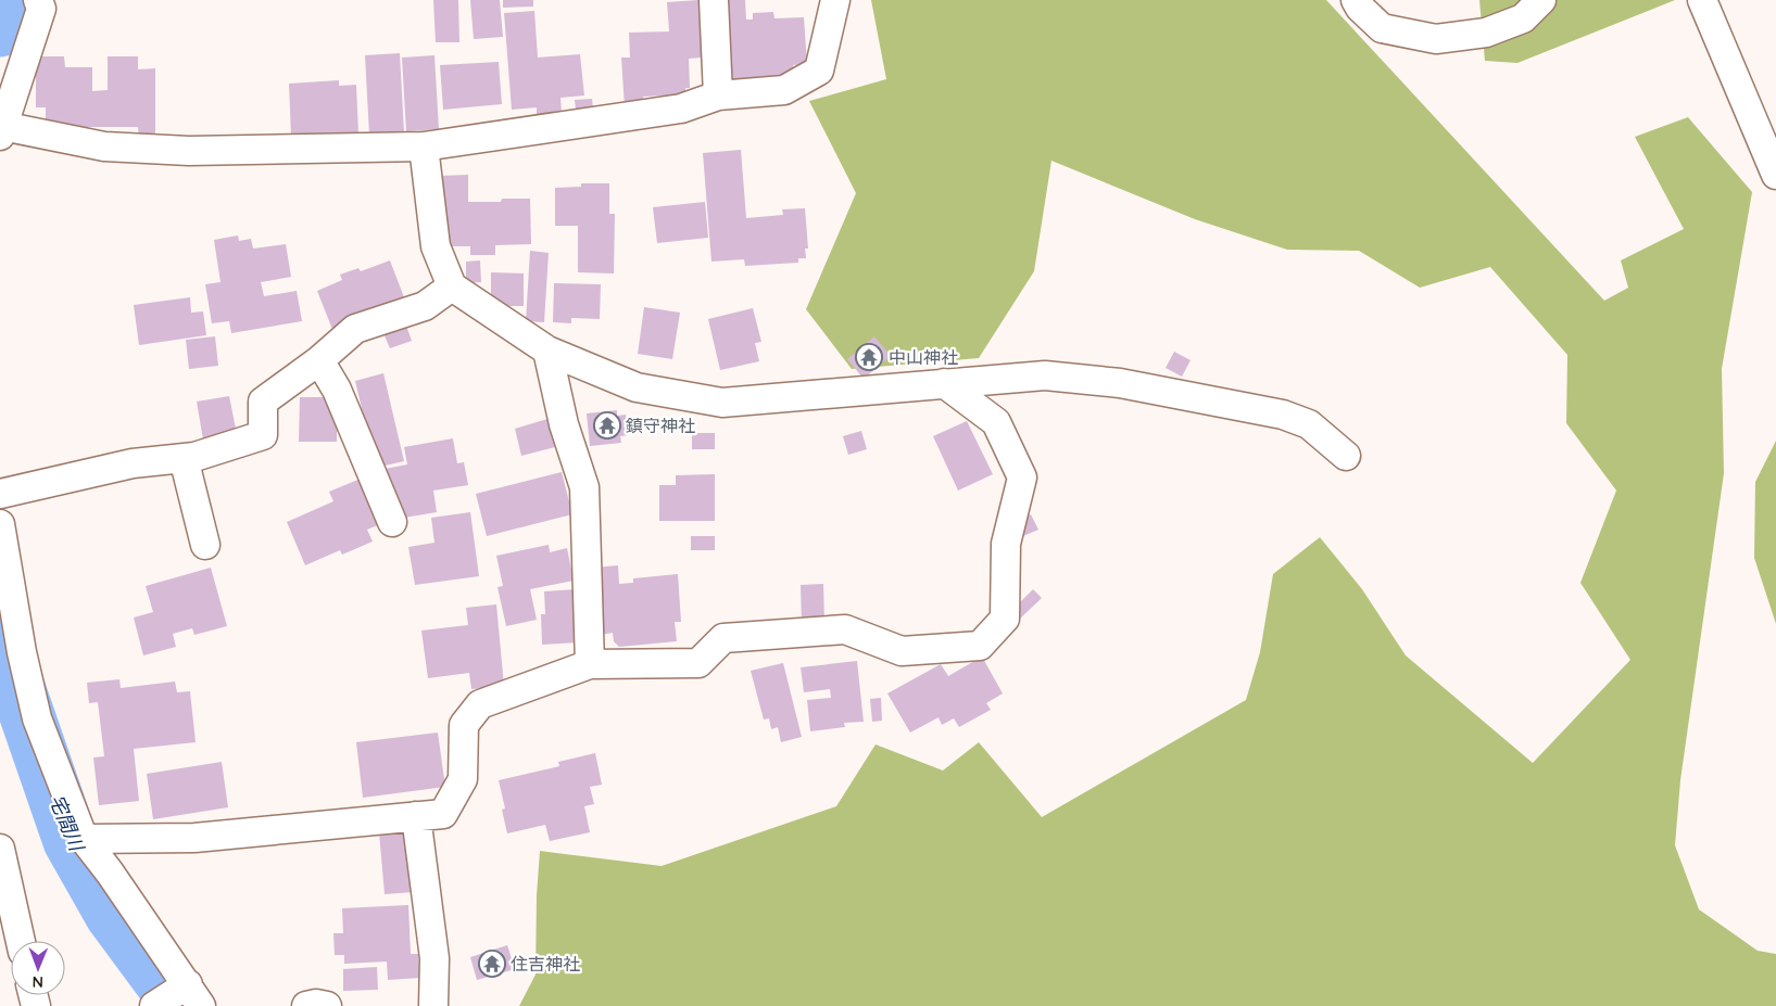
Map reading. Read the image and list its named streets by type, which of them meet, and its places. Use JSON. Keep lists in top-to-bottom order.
{
  "water": ["宅間川"],
  "places": {
    "temple": ["中山神社", "鎮守神社", "住吉神社"]
  },
  "north": "bottom"
}
